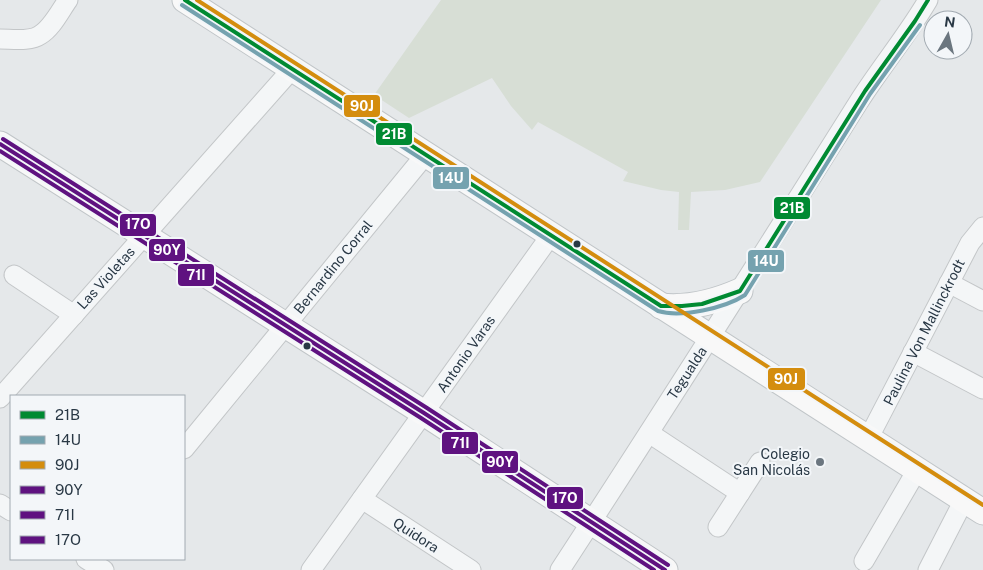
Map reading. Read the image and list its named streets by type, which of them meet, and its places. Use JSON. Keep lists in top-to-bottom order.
{
  "streets": {
    "street": [
      "Bernardino Corral",
      "Las Violetas",
      "Paulina Von Mallinckrodt",
      "Antonio Varas",
      "Tegualda",
      "Quidora"
    ]
  },
  "crossings": [
    ["Antonio Varas", "Quidora"]
  ],
  "places": ["Colegio San Nicolás"],
  "lines": [
    "transit line 21B",
    "transit line 90J",
    "transit line 14U",
    "transit line 17O",
    "transit line 90Y",
    "transit line 71I"
  ],
  "legend": [
    "21B",
    "14U",
    "90J",
    "90Y",
    "71I",
    "17O"
  ],
  "north": "top"
}
